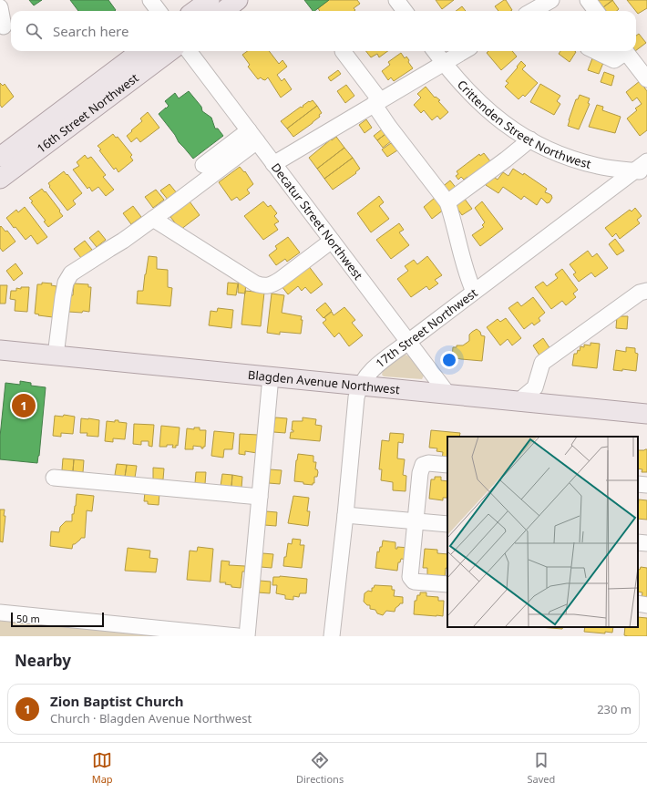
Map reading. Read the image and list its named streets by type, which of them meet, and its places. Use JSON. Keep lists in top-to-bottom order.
{
  "streets": {
    "main road": ["16th Street Northwest", "Blagden Avenue Northwest"],
    "street": ["Crittenden Street Northwest", "Decatur Street Northwest", "17th Street Northwest"]
  },
  "crossings": [
    ["Crittenden Street Northwest", "17th Street Northwest"],
    ["Decatur Street Northwest", "17th Street Northwest"],
    ["Decatur Street Northwest", "Blagden Avenue Northwest"],
    ["17th Street Northwest", "Blagden Avenue Northwest"]
  ],
  "scale_bar": "50 m",
  "page": {
    "search": "Search here",
    "pins": "1",
    "scale": "50 m",
    "heading": "Nearby",
    "list": [
      {
        "mark": "1",
        "name": "Zion Baptist Church",
        "note": "Church · Blagden Avenue Northwest",
        "value": "230 m"
      }
    ],
    "nav": ["Map", "Directions", "Saved"]
  }
}
